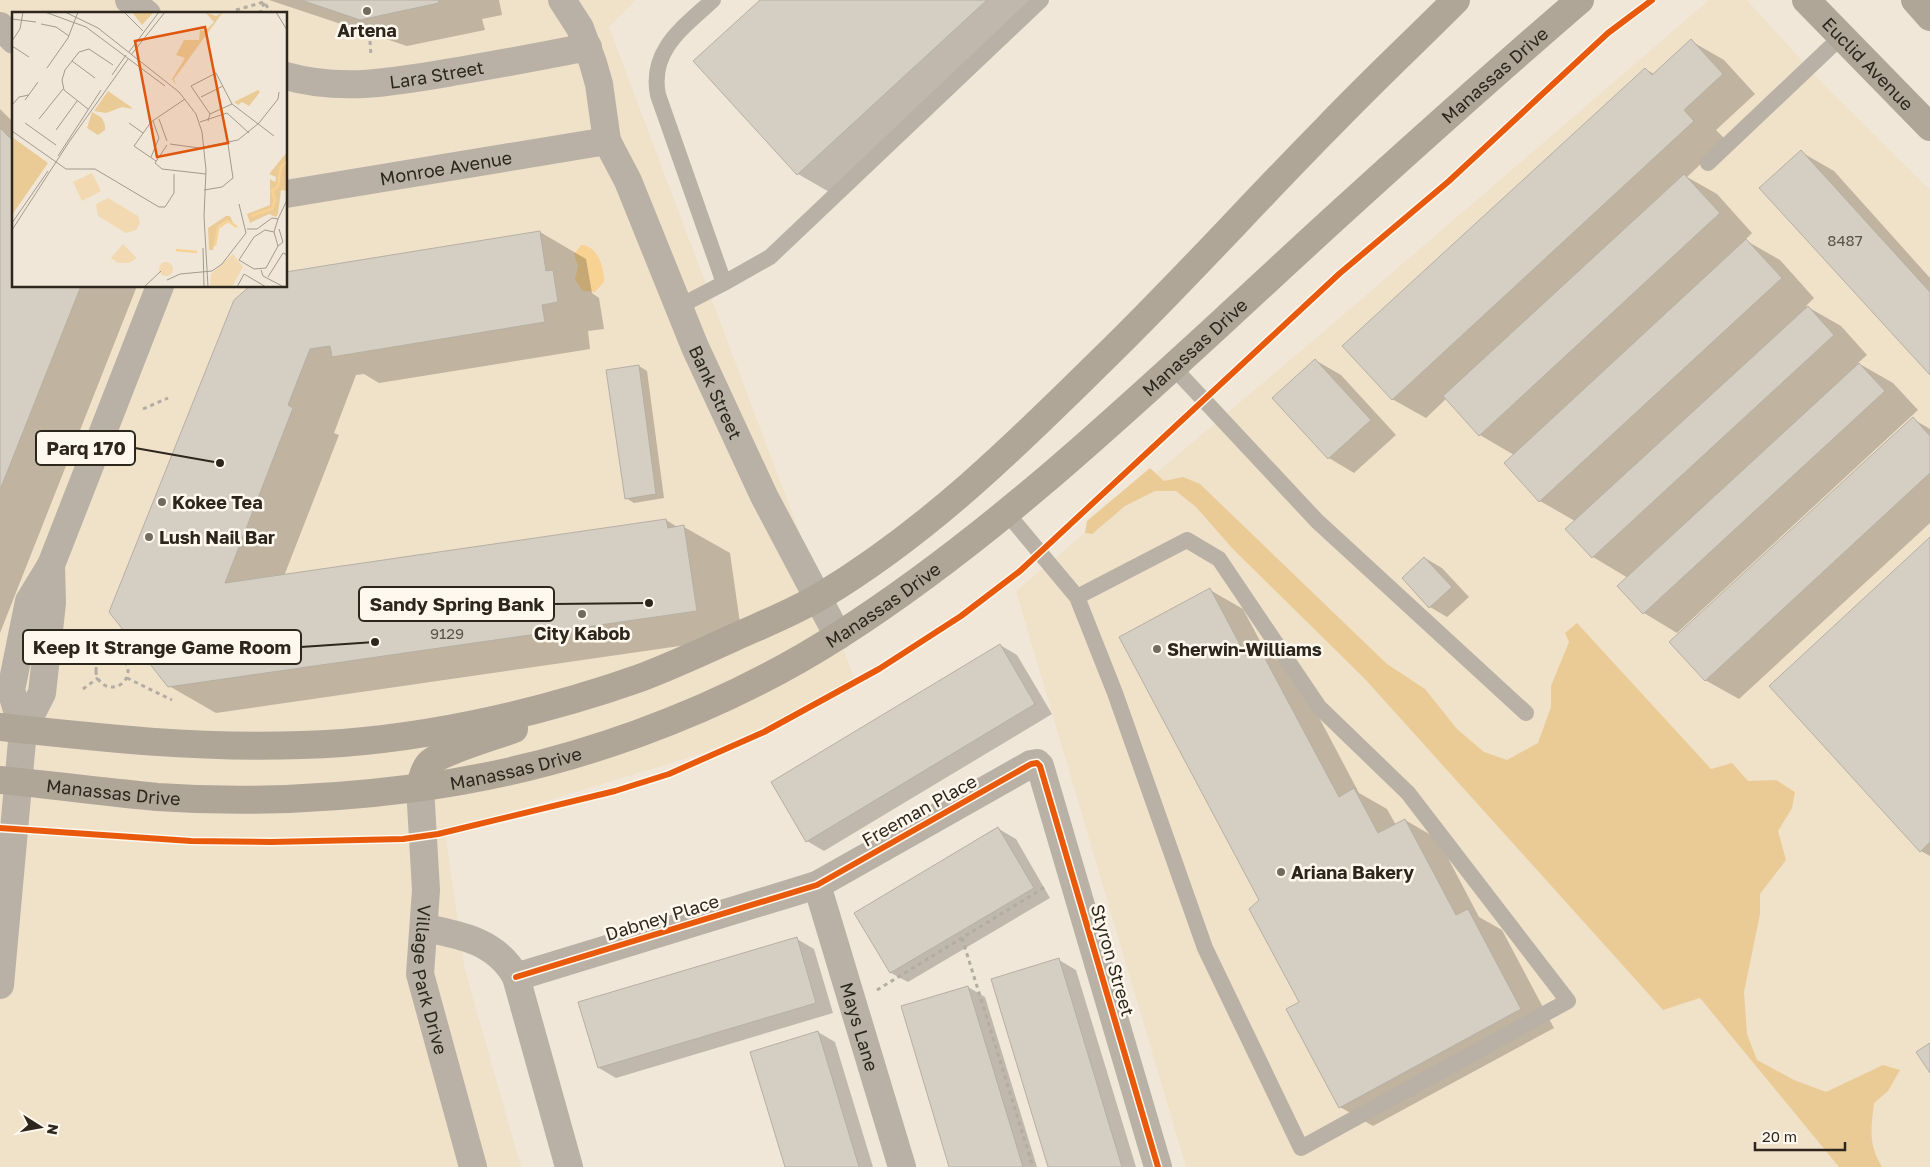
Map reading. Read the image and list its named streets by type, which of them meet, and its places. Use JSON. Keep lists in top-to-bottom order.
{
  "streets": {
    "main road": ["Euclid Avenue", "Manassas Drive"],
    "street": [
      "Lara Street",
      "Monroe Avenue",
      "Bank Street",
      "Freeman Place",
      "Dabney Place",
      "Styron Street",
      "Village Park Drive",
      "Mays Lane"
    ]
  },
  "crossings": [
    ["Manassas Drive", "Bank Street"],
    ["Manassas Drive", "Village Park Drive"],
    ["Monroe Avenue", "Bank Street"],
    ["Freeman Place", "Dabney Place"],
    ["Freeman Place", "Styron Street"],
    ["Freeman Place", "Mays Lane"],
    ["Dabney Place", "Mays Lane"]
  ],
  "places": [
    "Artena",
    "Parq 170",
    "Kokee Tea",
    "Lush Nail Bar",
    "Sandy Spring Bank",
    "City Kabob",
    "Keep It Strange Game Room",
    "Sherwin-Williams",
    "Ariana Bakery"
  ],
  "house_numbers": ["8487", "9129"],
  "scale_bar": "20 m",
  "north": "right"
}
